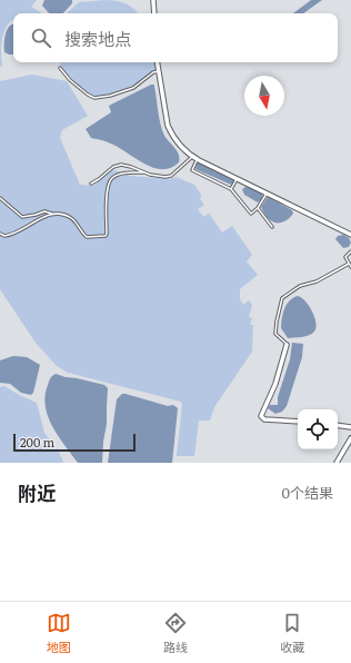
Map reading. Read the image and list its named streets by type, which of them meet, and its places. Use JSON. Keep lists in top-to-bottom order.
{
  "scale_bar": "200 m",
  "north": "bottom",
  "page": {
    "search": "搜索地点",
    "scale": "200 m",
    "heading": ["附近", "0个结果"],
    "nav": ["地图", "路线", "收藏"]
  }
}
